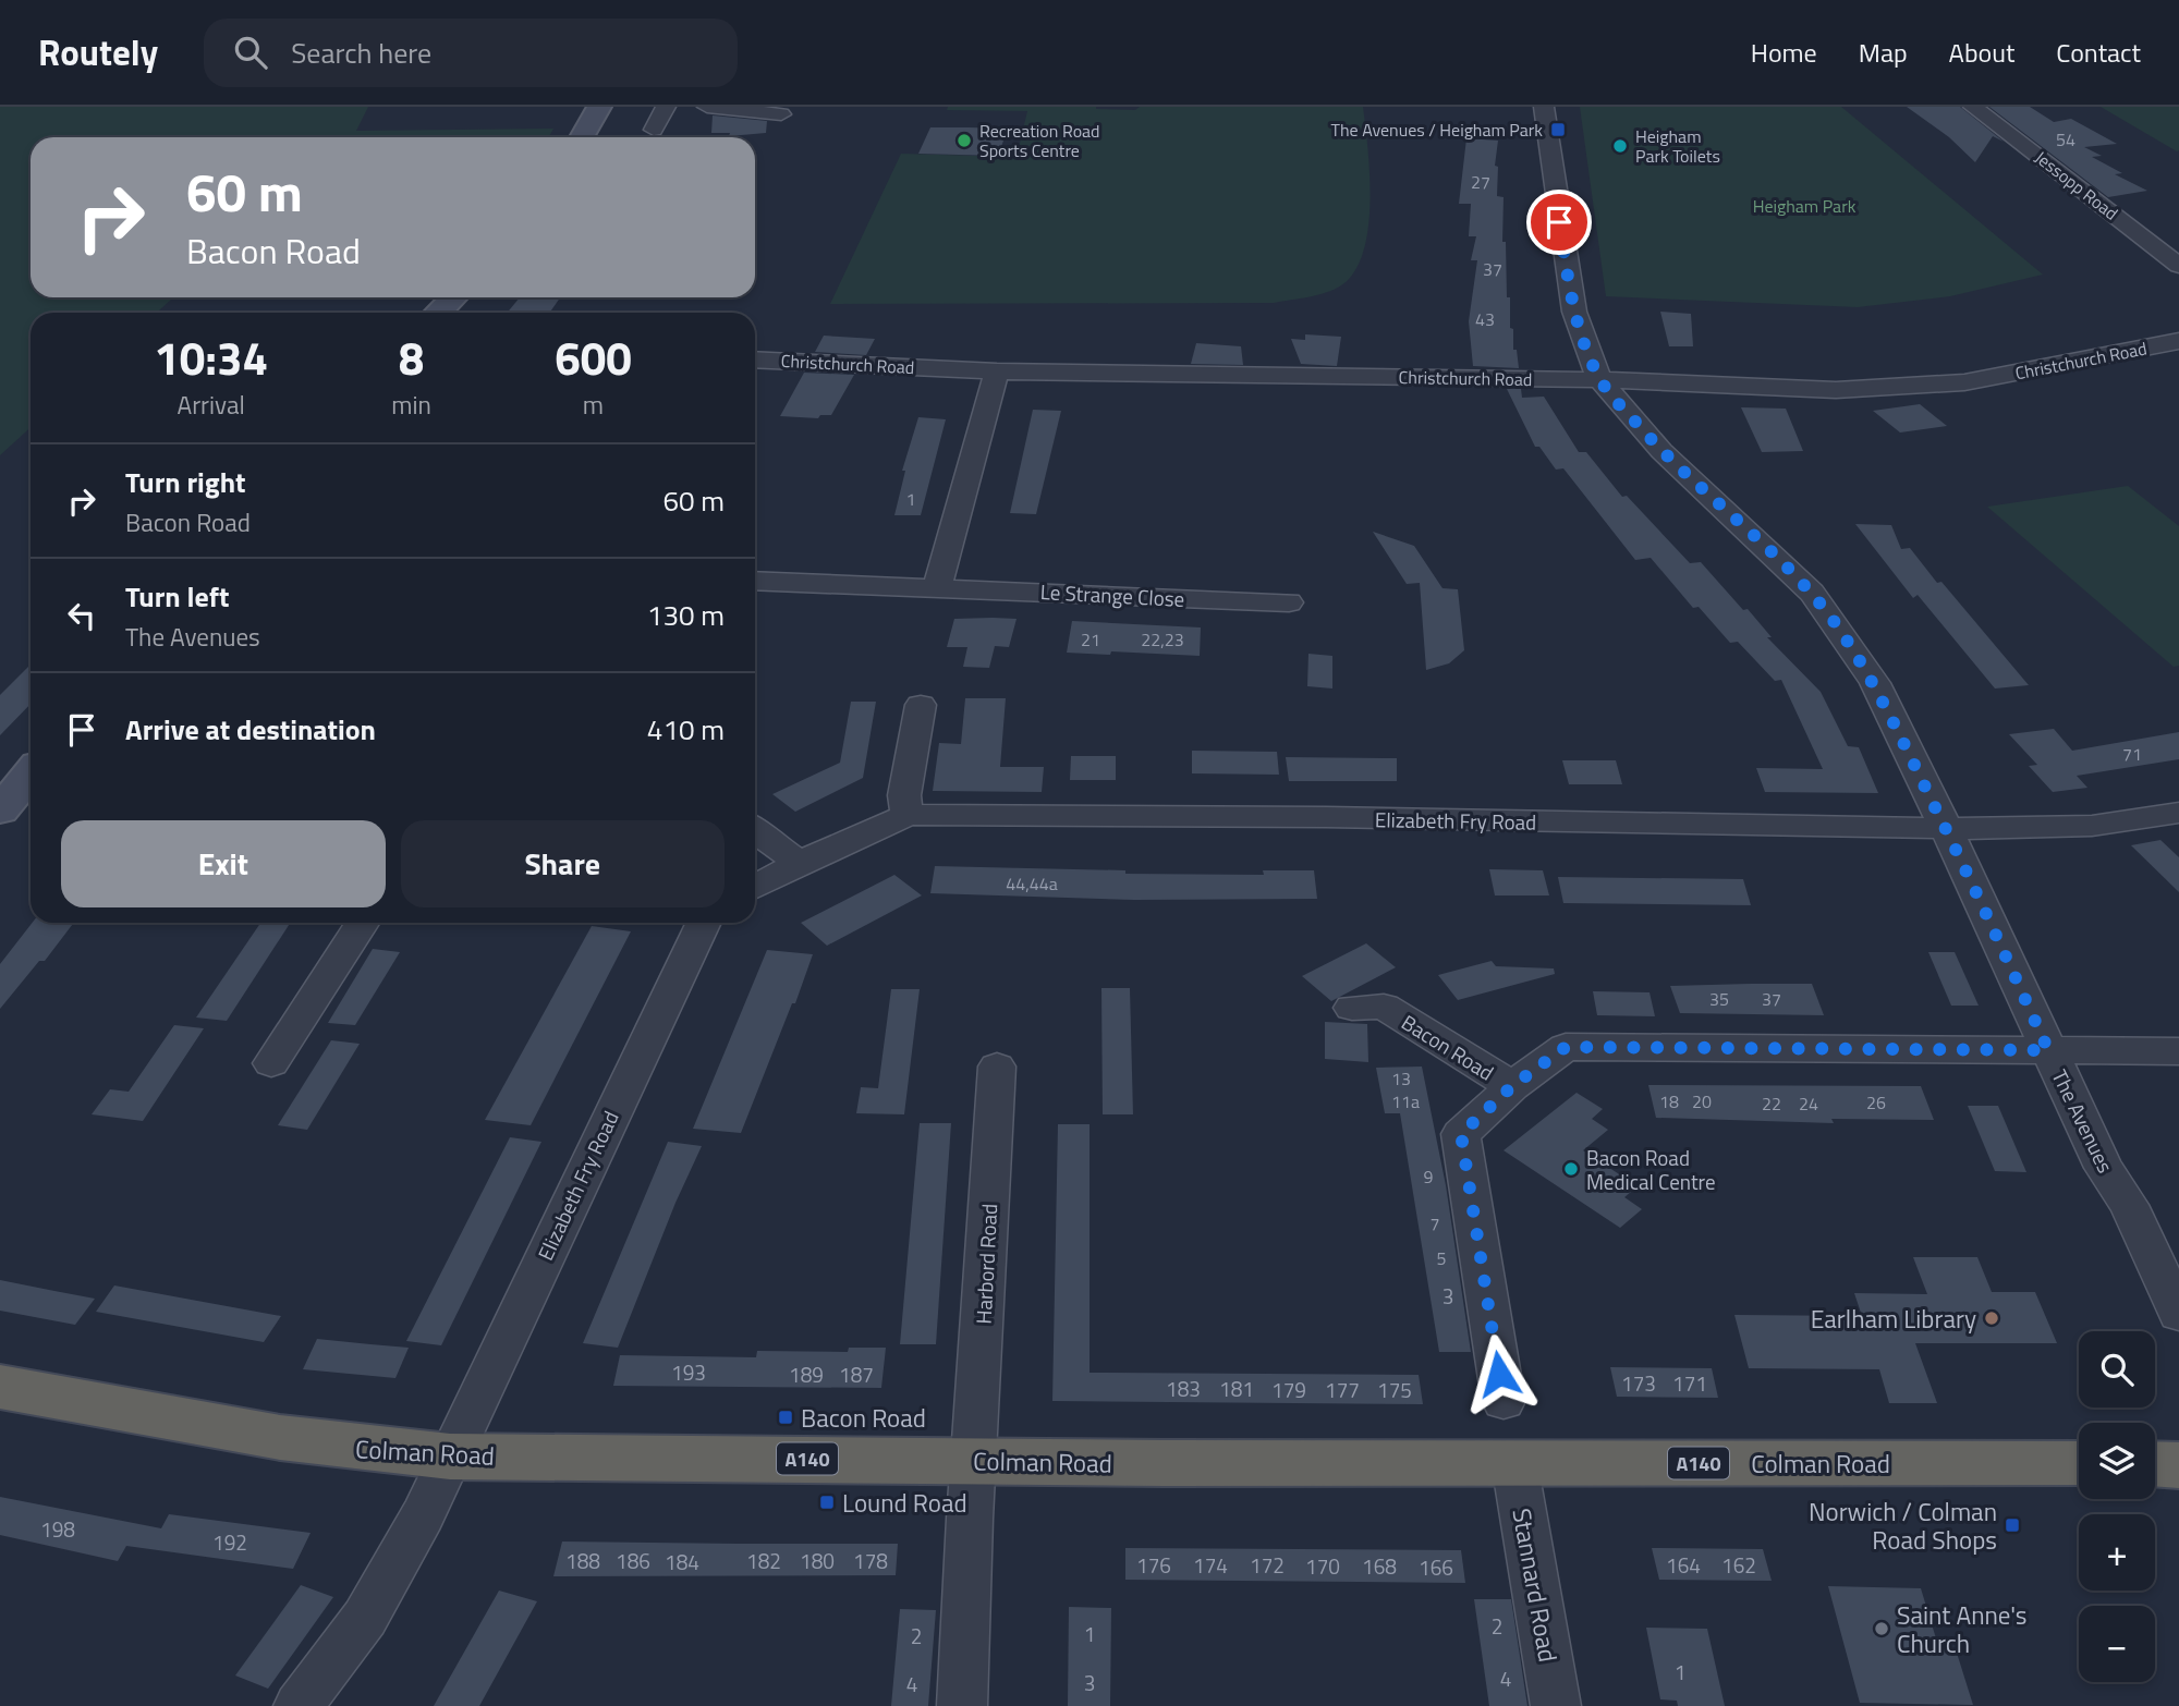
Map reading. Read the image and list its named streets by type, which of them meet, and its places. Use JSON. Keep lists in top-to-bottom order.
{
  "streets": {
    "highway": ["Colman Road", "A140"],
    "street": [
      "Jessopp Road",
      "Christchurch Road",
      "Le Strange Close",
      "Elizabeth Fry Road",
      "Bacon Road",
      "The Avenues",
      "Harbord Road",
      "Stannard Road"
    ]
  },
  "crossings": [
    ["Christchurch Road", "The Avenues"],
    ["Elizabeth Fry Road", "The Avenues"],
    ["Elizabeth Fry Road", "Colman Road"],
    ["Bacon Road", "The Avenues"],
    ["Harbord Road", "Colman Road"],
    ["Colman Road", "Stannard Road"]
  ],
  "parks": ["Heigham Park"],
  "places": {
    "transit": [
      "The Avenues / Heigham Park",
      "Bacon Road",
      "Lound Road",
      "Norwich / Colman Road Shops"
    ],
    "other": [
      "Recreation Road Sports Centre",
      "Heigham Park Toilets",
      "Bacon Road Medical Centre",
      "Earlham Library",
      "Saint Anne's Church"
    ]
  },
  "house_numbers": [
    "54",
    "27",
    "37",
    "43",
    "1",
    "21",
    "22,23",
    "71",
    "44,44a",
    "35",
    "37",
    "13",
    "11a",
    "18",
    "20",
    "26",
    "22",
    "24",
    "9",
    "7",
    "5",
    "3",
    "193",
    "189",
    "187",
    "173",
    "171",
    "183",
    "181",
    "179",
    "177",
    "175",
    "198",
    "192",
    "188",
    "186",
    "182",
    "180",
    "178",
    "184",
    "176",
    "174",
    "172",
    "164",
    "162",
    "170",
    "168",
    "166",
    "2",
    "1",
    "2",
    "1",
    "4",
    "3",
    "4"
  ],
  "page": {
    "header": "Routely",
    "search": "Search here",
    "nav": [
      "Home",
      "Map",
      "About",
      "Contact"
    ],
    "turn": ["60 m", "Bacon Road"],
    "eta": [
      "10:34",
      "Arrival",
      "8",
      "min",
      "600",
      "m"
    ],
    "list": [
      {
        "name": "Turn right",
        "note": "Bacon Road",
        "value": "60 m"
      },
      {
        "name": "Turn left",
        "note": "The Avenues",
        "value": "130 m"
      },
      {
        "name": "Arrive at destination",
        "value": "410 m"
      }
    ],
    "buttons": ["Exit", "Share"],
    "map_buttons": ["+", "−"]
  }
}
